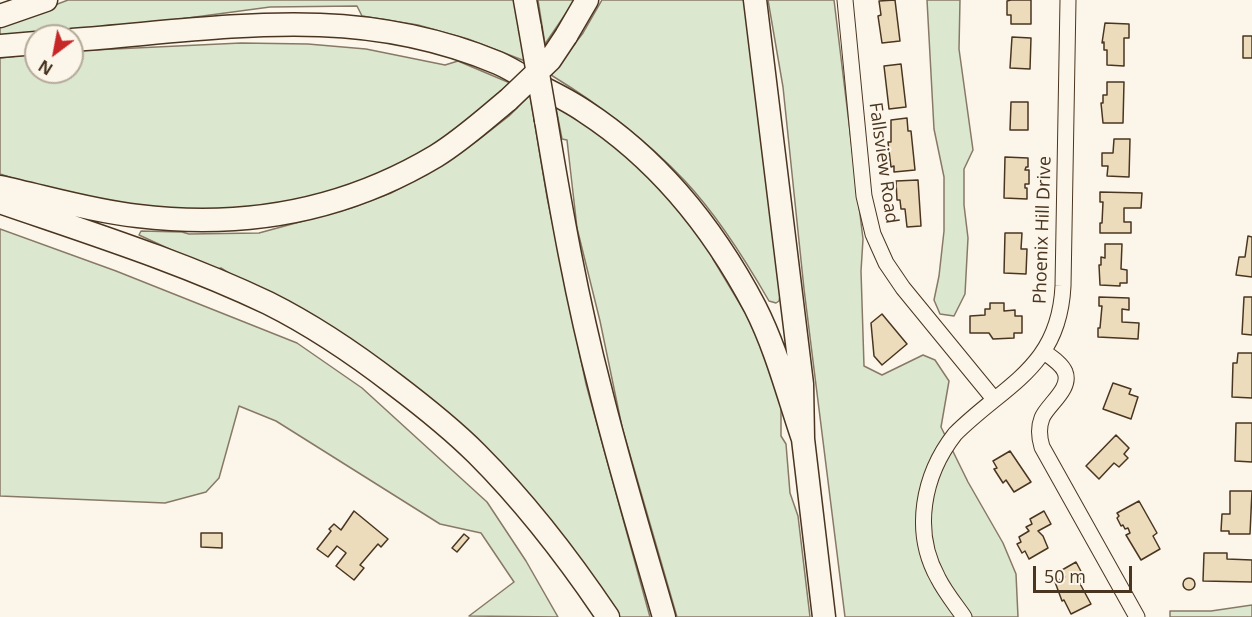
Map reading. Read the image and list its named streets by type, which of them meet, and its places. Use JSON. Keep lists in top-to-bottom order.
{
  "streets": {
    "street": ["Fallsview Road", "Phoenix Hill Drive"]
  },
  "crossings": [
    ["Fallsview Road", "Phoenix Hill Drive"]
  ],
  "scale_bar": "50 m",
  "north": "bottom left"
}
